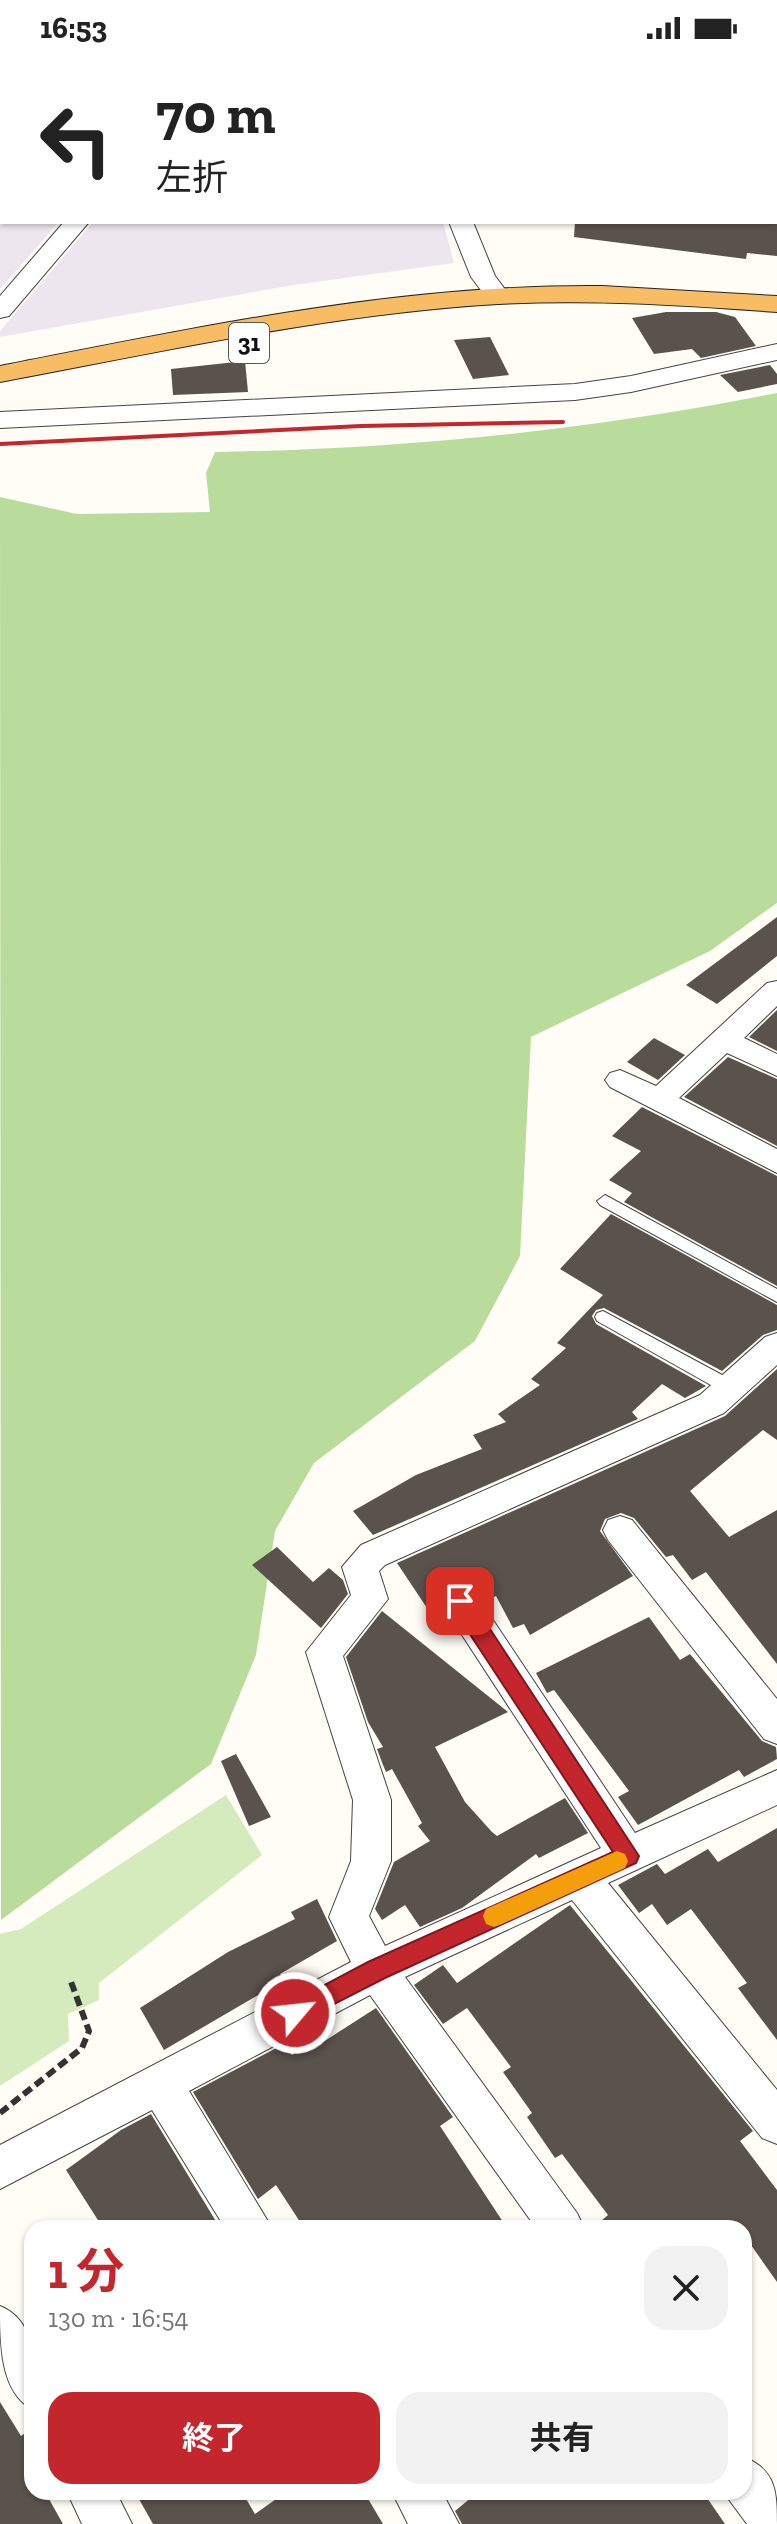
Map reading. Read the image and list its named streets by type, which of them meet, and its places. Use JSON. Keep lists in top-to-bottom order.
{
  "streets": {
    "highway": ["31"]
  },
  "page": {
    "status": "16:53",
    "turn": ["70 m", "左折"],
    "heading": ["1 分", "130 m · 16:54"],
    "buttons": ["終了", "共有"]
  }
}
